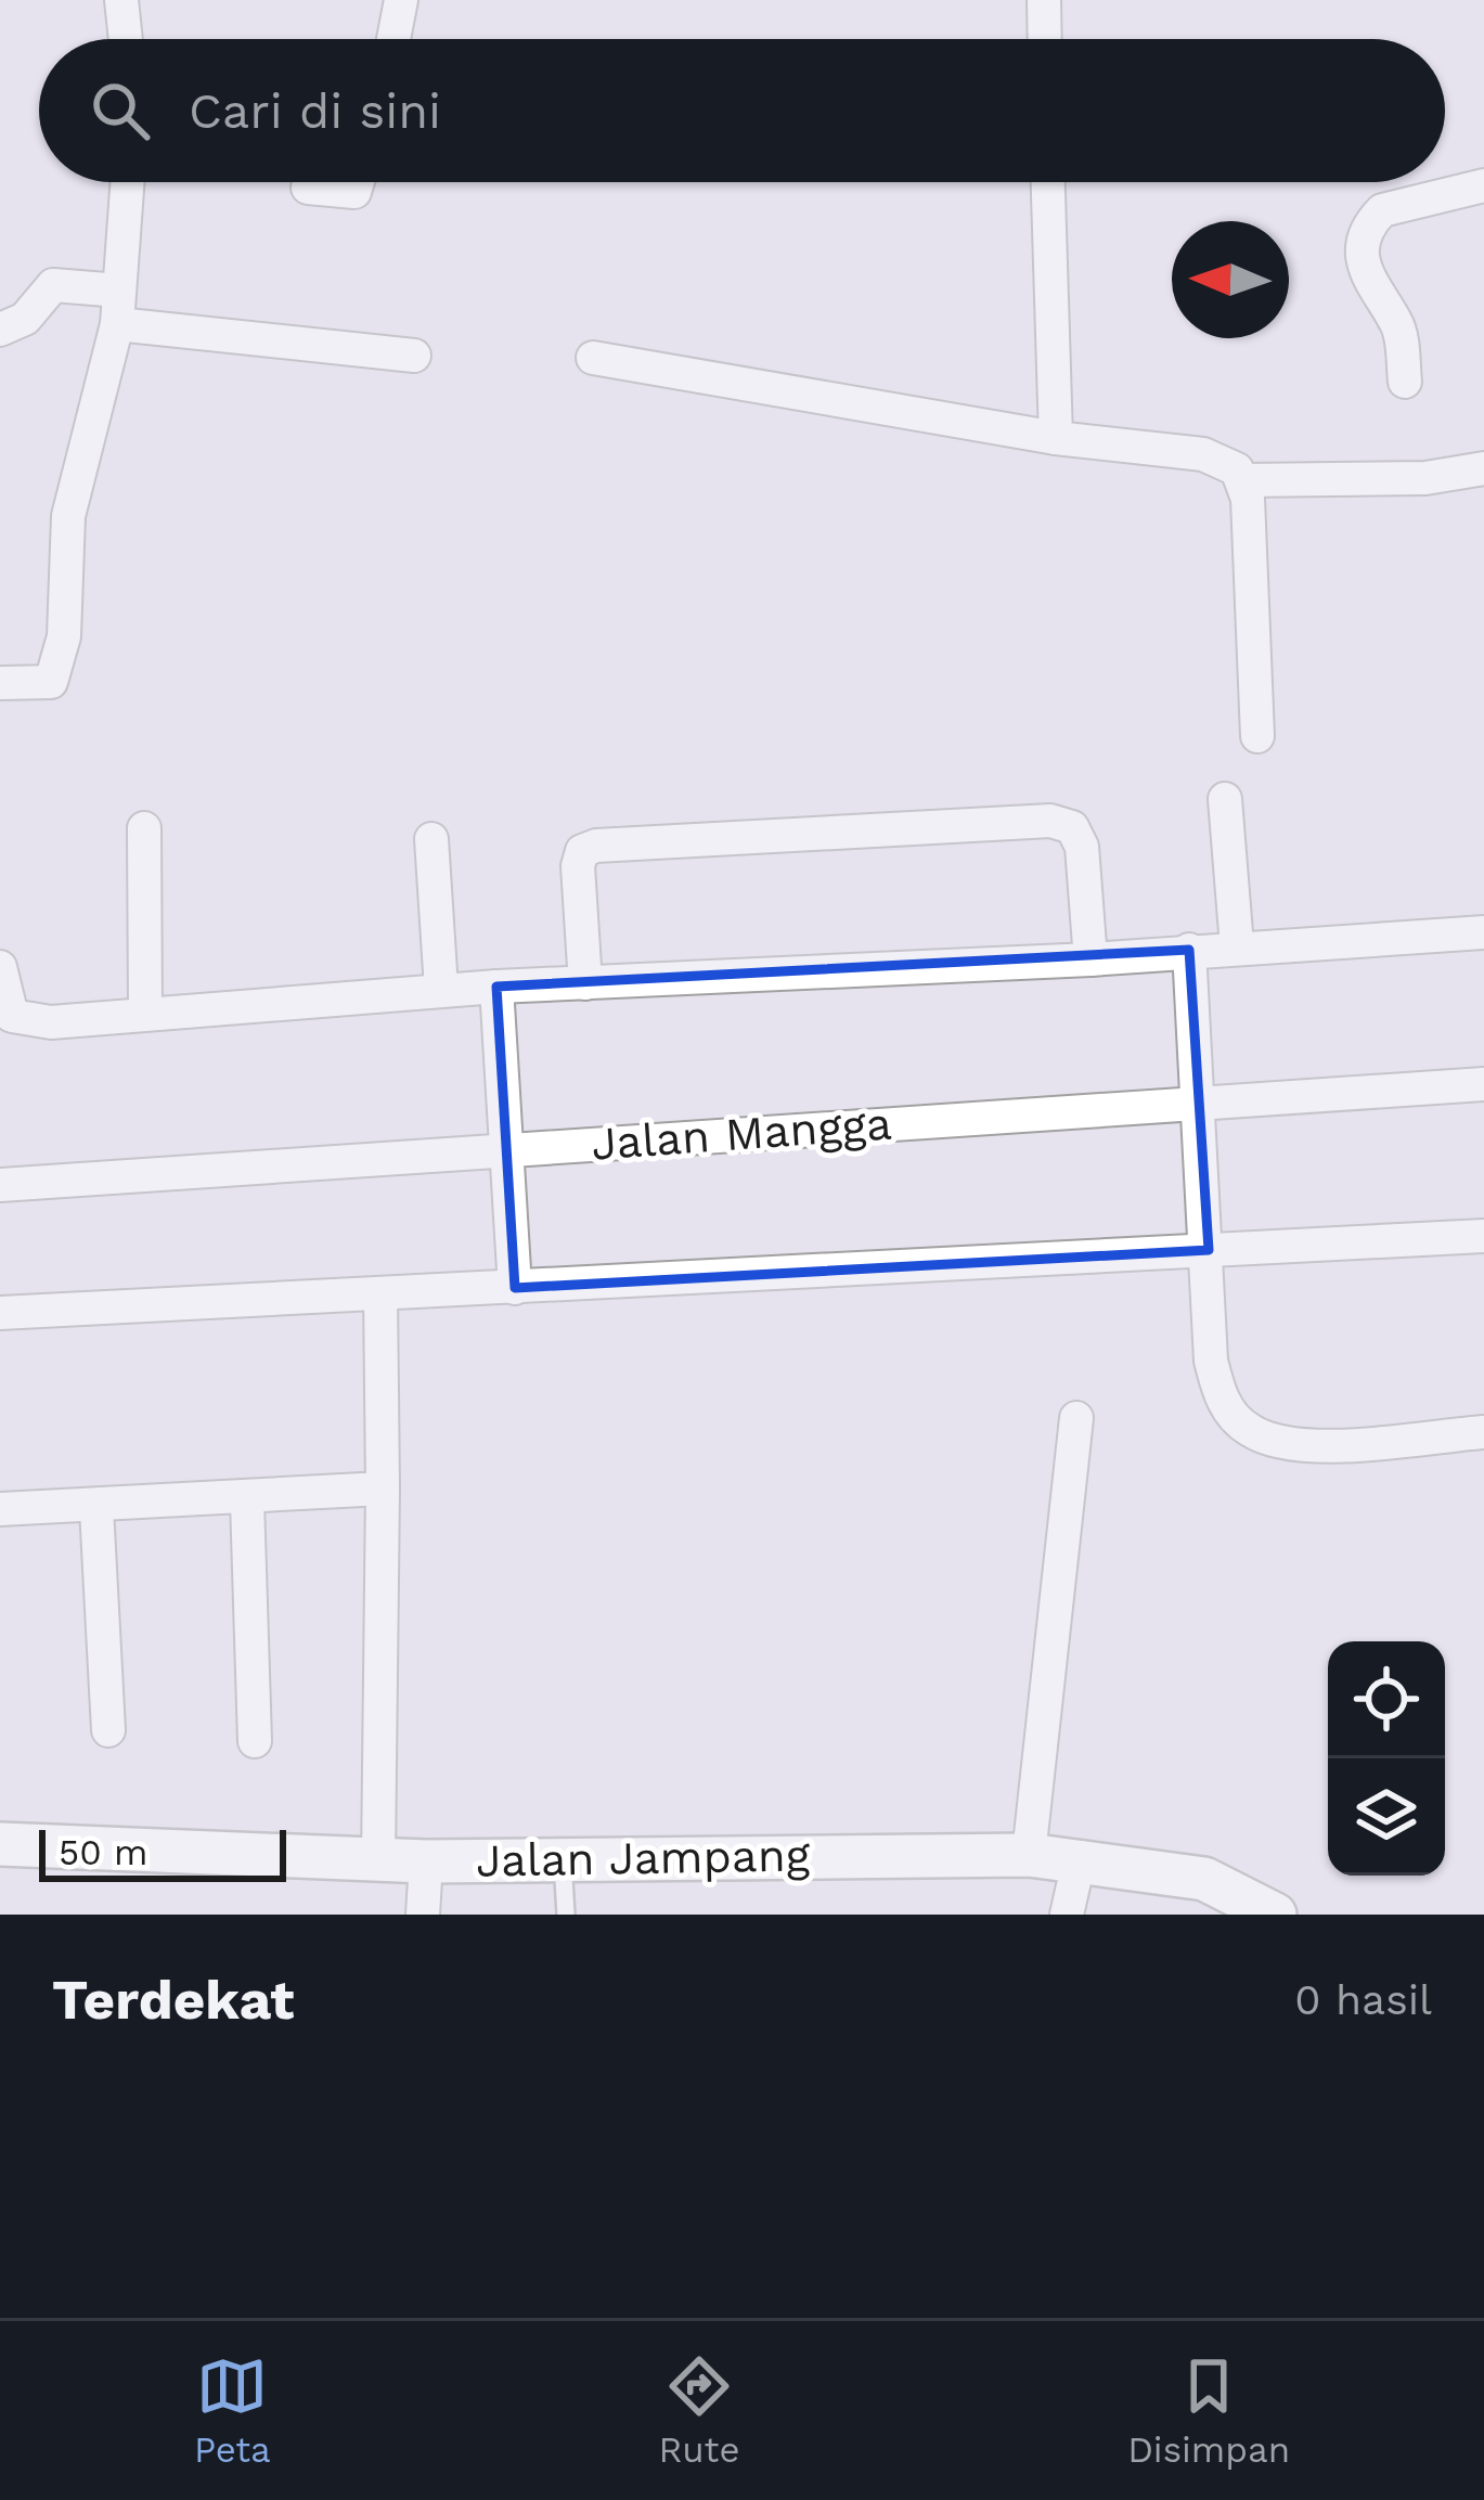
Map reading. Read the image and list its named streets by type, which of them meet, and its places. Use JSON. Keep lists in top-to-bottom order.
{
  "streets": {
    "street": ["Jalan Mangga", "Jalan Jampang"]
  },
  "scale_bar": "50 m",
  "north": "left",
  "page": {
    "search": "Cari di sini",
    "scale": "50 m",
    "heading": ["Terdekat", "0 hasil"],
    "nav": ["Peta", "Rute", "Disimpan"]
  }
}
